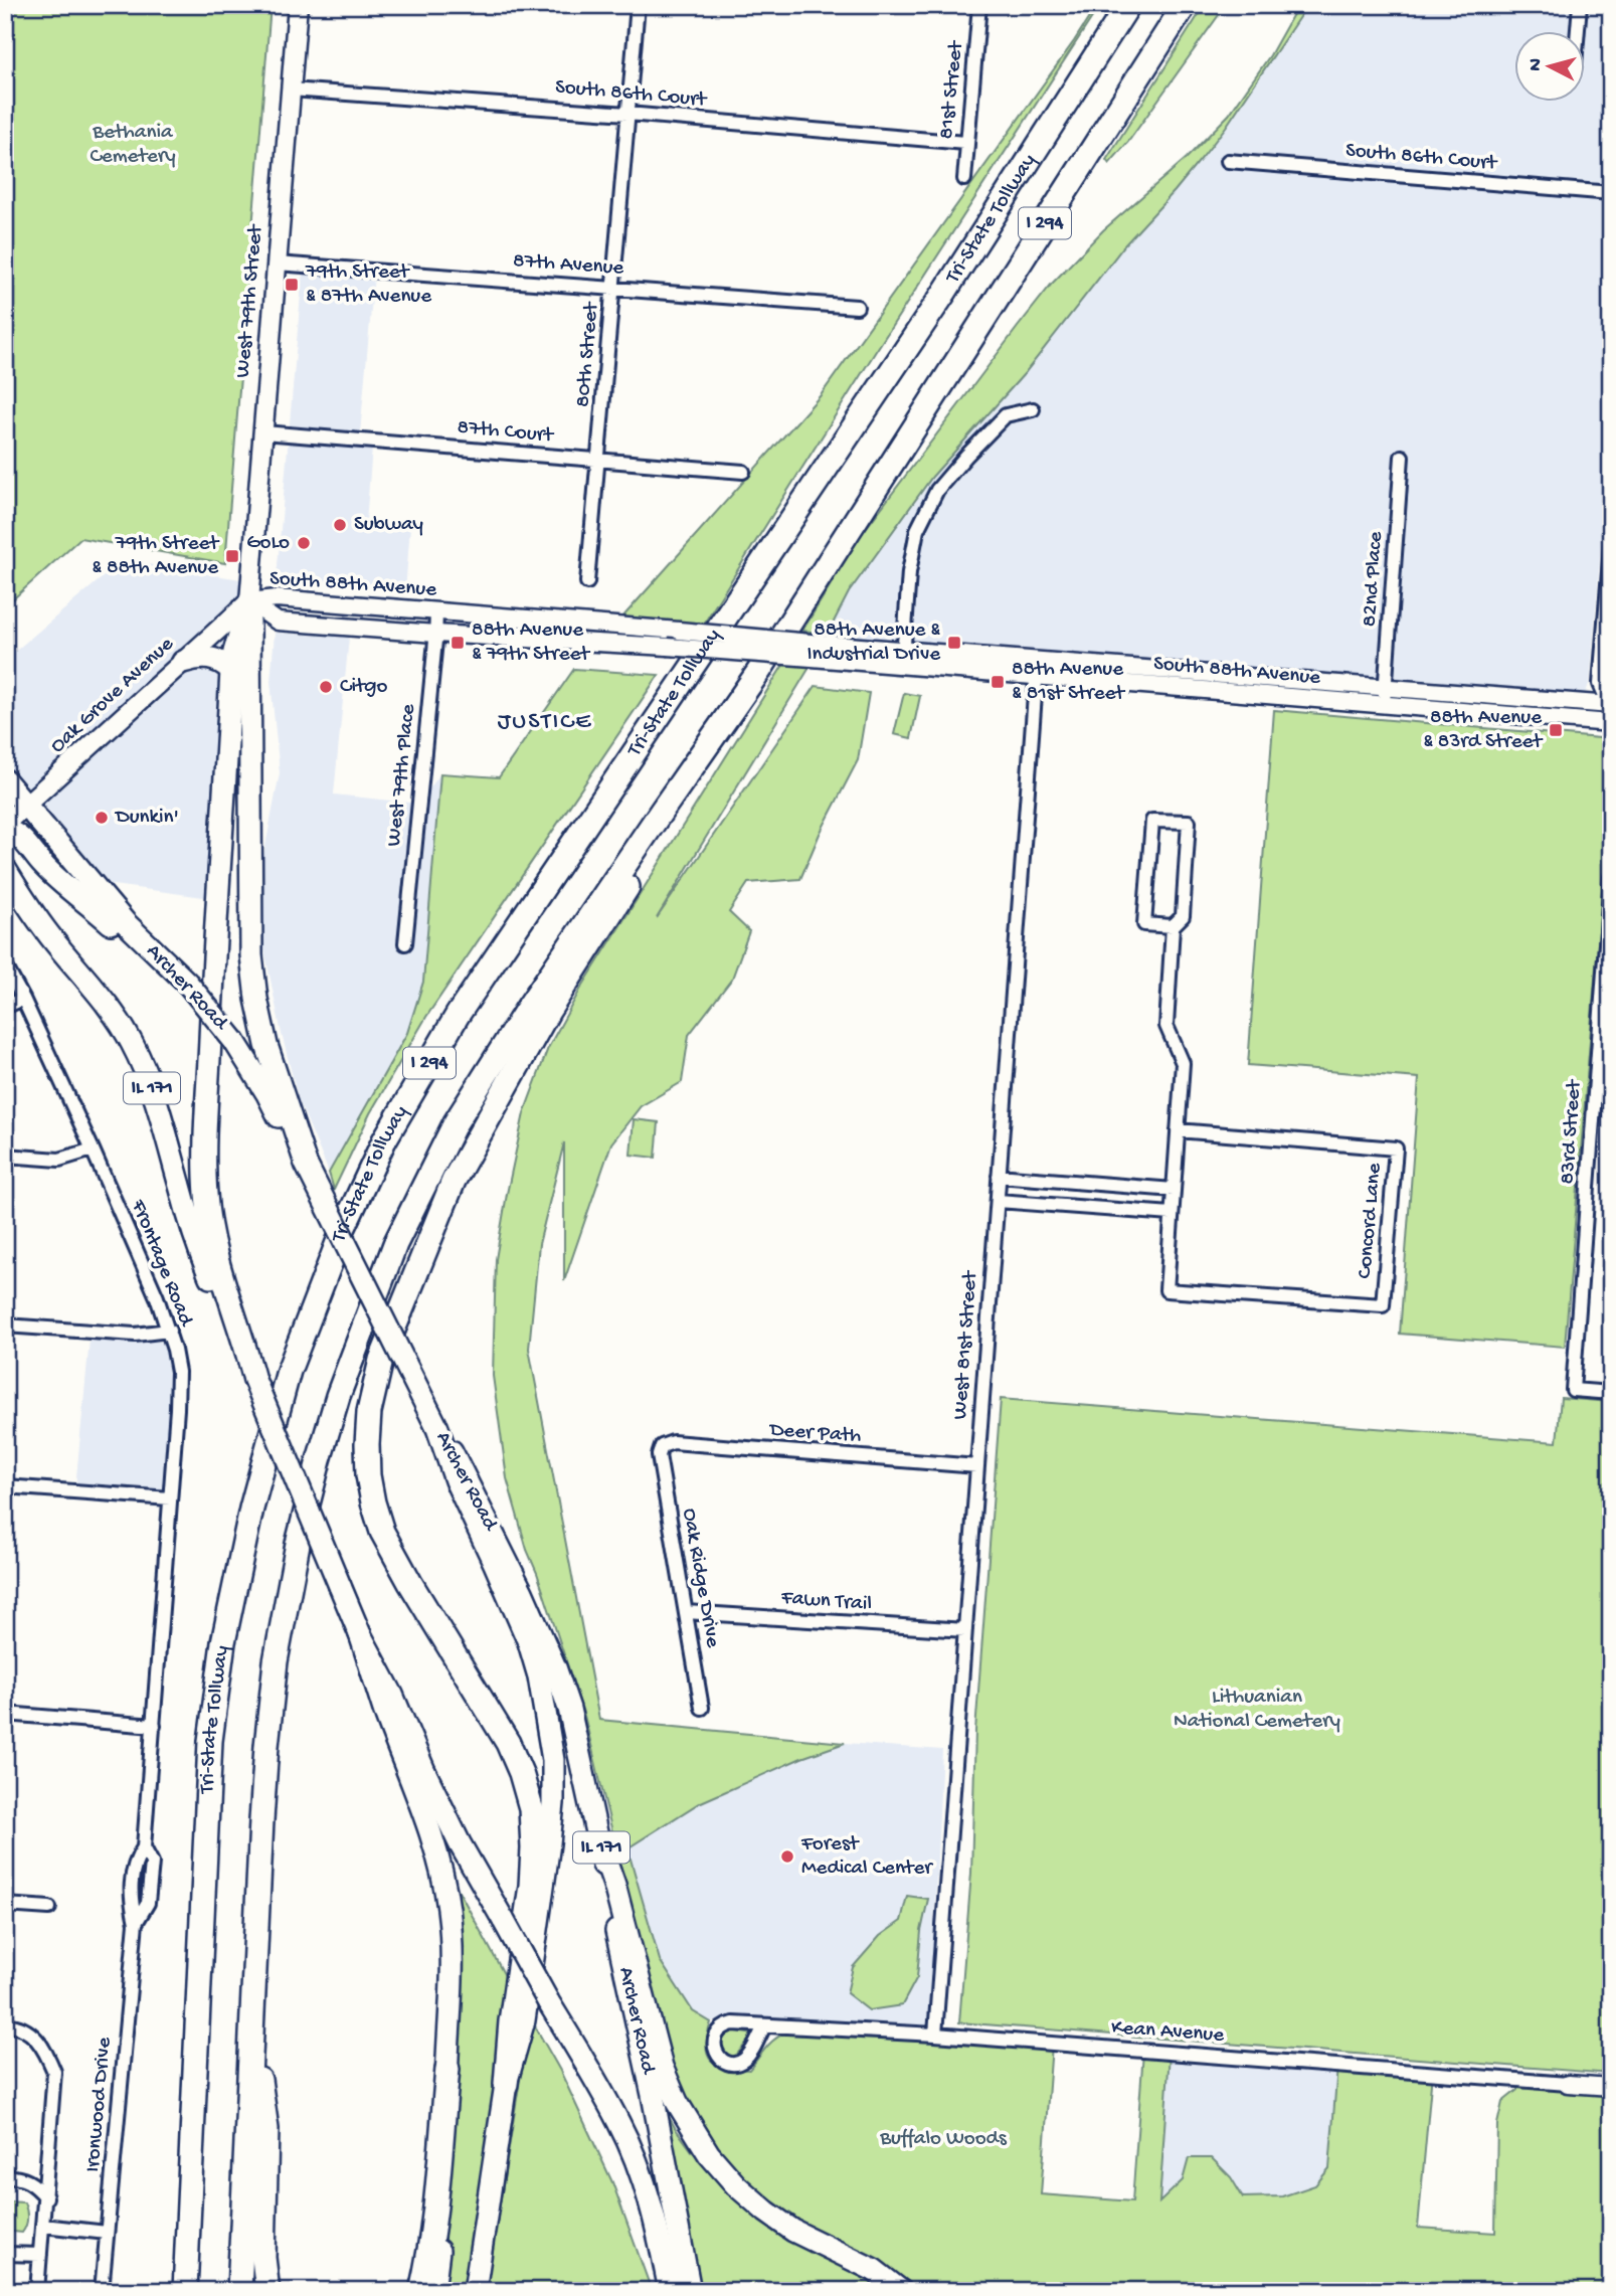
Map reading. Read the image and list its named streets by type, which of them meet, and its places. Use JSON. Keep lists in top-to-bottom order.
{
  "streets": {
    "highway": ["Tri-State Tollway", "I 294"],
    "main road": [
      "West 79th Street",
      "Oak Grove Avenue",
      "Archer Road",
      "IL 171"
    ],
    "street": [
      "81st Street",
      "South 86th Court",
      "87th Avenue",
      "80th Street",
      "87th Court",
      "82nd Place",
      "South 88th Avenue",
      "West 79th Place",
      "83rd Street",
      "Concord Lane",
      "Frontage Road",
      "West 81st Street",
      "Deer Path",
      "Oak Ridge Drive",
      "Fawn Trail",
      "Kean Avenue",
      "Ironwood Drive"
    ]
  },
  "crossings": [
    ["81st Street", "South 86th Court"],
    ["South 86th Court", "West 79th Street"],
    ["South 86th Court", "80th Street"],
    ["87th Avenue", "West 79th Street"],
    ["87th Avenue", "80th Street"],
    ["West 79th Street", "87th Court"],
    ["West 79th Street", "South 88th Avenue"],
    ["West 79th Street", "Oak Grove Avenue"],
    ["80th Street", "87th Court"],
    ["82nd Place", "South 88th Avenue"],
    ["South 88th Avenue", "Oak Grove Avenue"],
    ["South 88th Avenue", "West 79th Place"],
    ["South 88th Avenue", "West 81st Street"],
    ["Oak Grove Avenue", "Archer Road"],
    ["Frontage Road", "Ironwood Drive"],
    ["West 81st Street", "Deer Path"],
    ["West 81st Street", "Fawn Trail"],
    ["West 81st Street", "Kean Avenue"],
    ["Deer Path", "Oak Ridge Drive"],
    ["Oak Ridge Drive", "Fawn Trail"]
  ],
  "districts": ["JUSTICE"],
  "parks": ["Bethania Cemetery", "Lithuanian National Cemetery", "Buffalo Woods"],
  "places": {
    "transit": [
      "79th Street & 87th Avenue",
      "79th Street & 88th Avenue",
      "88th Avenue & 79th Street",
      "88th Avenue & Industrial Drive",
      "88th Avenue & 81st Street",
      "88th Avenue & 83rd Street"
    ],
    "other": [
      "Subway",
      "GoLo",
      "Citgo",
      "Dunkin'",
      "Forest Medical Center"
    ]
  },
  "north": "left"
}
